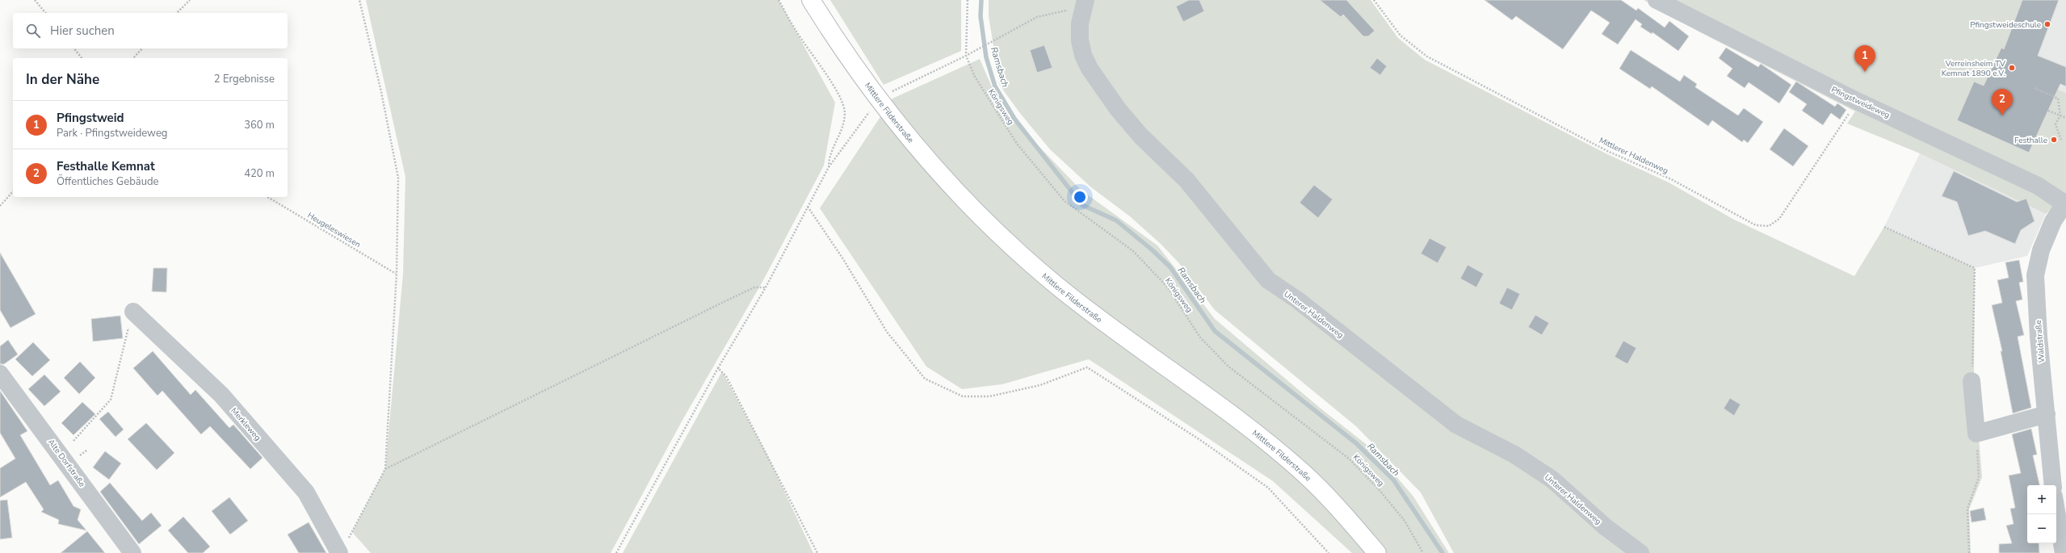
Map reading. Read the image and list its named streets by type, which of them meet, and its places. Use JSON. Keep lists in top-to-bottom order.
{
  "streets": {
    "main road": ["Mittlere Filderstraße"],
    "street": [
      "Pfingstweideweg",
      "Unterer Haldenweg",
      "Waldstraße",
      "Merkleweg",
      "Alte Dorfstraße"
    ],
    "path": ["Königsweg", "Mittlerer Haldenweg", "Heugeleswiesen"]
  },
  "crossings": [
    ["Pfingstweideweg", "Mittlerer Haldenweg"],
    ["Pfingstweideweg", "Waldstraße"]
  ],
  "water": ["Ramsbach"],
  "places": ["Pfingstweideschule", "Verreinsheim TV Kemnat 1890 e.V.", "Festhalle"],
  "page": {
    "search": "Hier suchen",
    "pins": ["1", "2"],
    "heading": ["In der Nähe", "2 Ergebnisse"],
    "list": [
      {
        "mark": "1",
        "name": "Pfingstweid",
        "note": "Park · Pfingstweideweg",
        "value": "360 m"
      },
      {
        "mark": "2",
        "name": "Festhalle Kemnat",
        "note": "Öffentliches Gebäude",
        "value": "420 m"
      }
    ],
    "map_buttons": ["+", "−"]
  }
}
